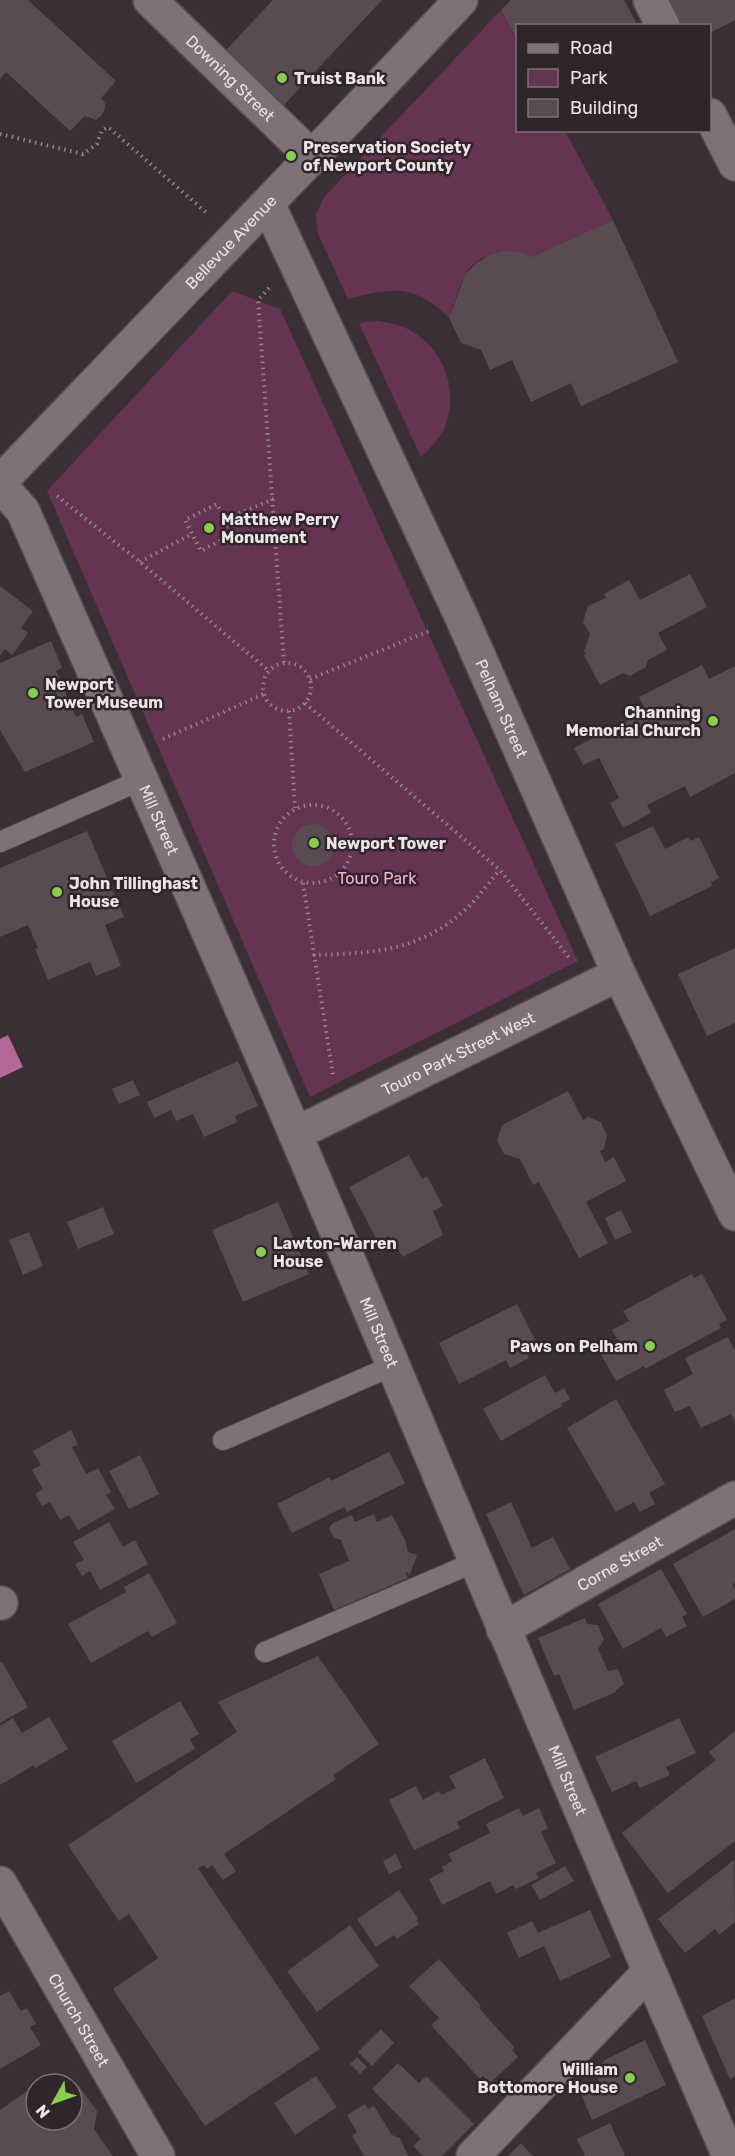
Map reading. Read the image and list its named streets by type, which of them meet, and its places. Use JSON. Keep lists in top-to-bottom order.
{
  "streets": {
    "street": [
      "Downing Street",
      "Bellevue Avenue",
      "Pelham Street",
      "Mill Street",
      "Touro Park Street West",
      "Corne Street",
      "Church Street"
    ]
  },
  "crossings": [
    ["Downing Street", "Bellevue Avenue"],
    ["Bellevue Avenue", "Pelham Street"],
    ["Bellevue Avenue", "Mill Street"],
    ["Pelham Street", "Touro Park Street West"],
    ["Mill Street", "Touro Park Street West"],
    ["Mill Street", "Corne Street"]
  ],
  "parks": ["Touro Park"],
  "places": [
    "Truist Bank",
    "Preservation Society of Newport County",
    "Matthew Perry Monument",
    "Newport Tower Museum",
    "Channing Memorial Church",
    "Newport Tower",
    "John Tillinghast House",
    "Lawton-Warren House",
    "Paws on Pelham",
    "William Bottomore House"
  ],
  "legend": ["Road", "Park", "Building"],
  "north": "bottom left"
}
